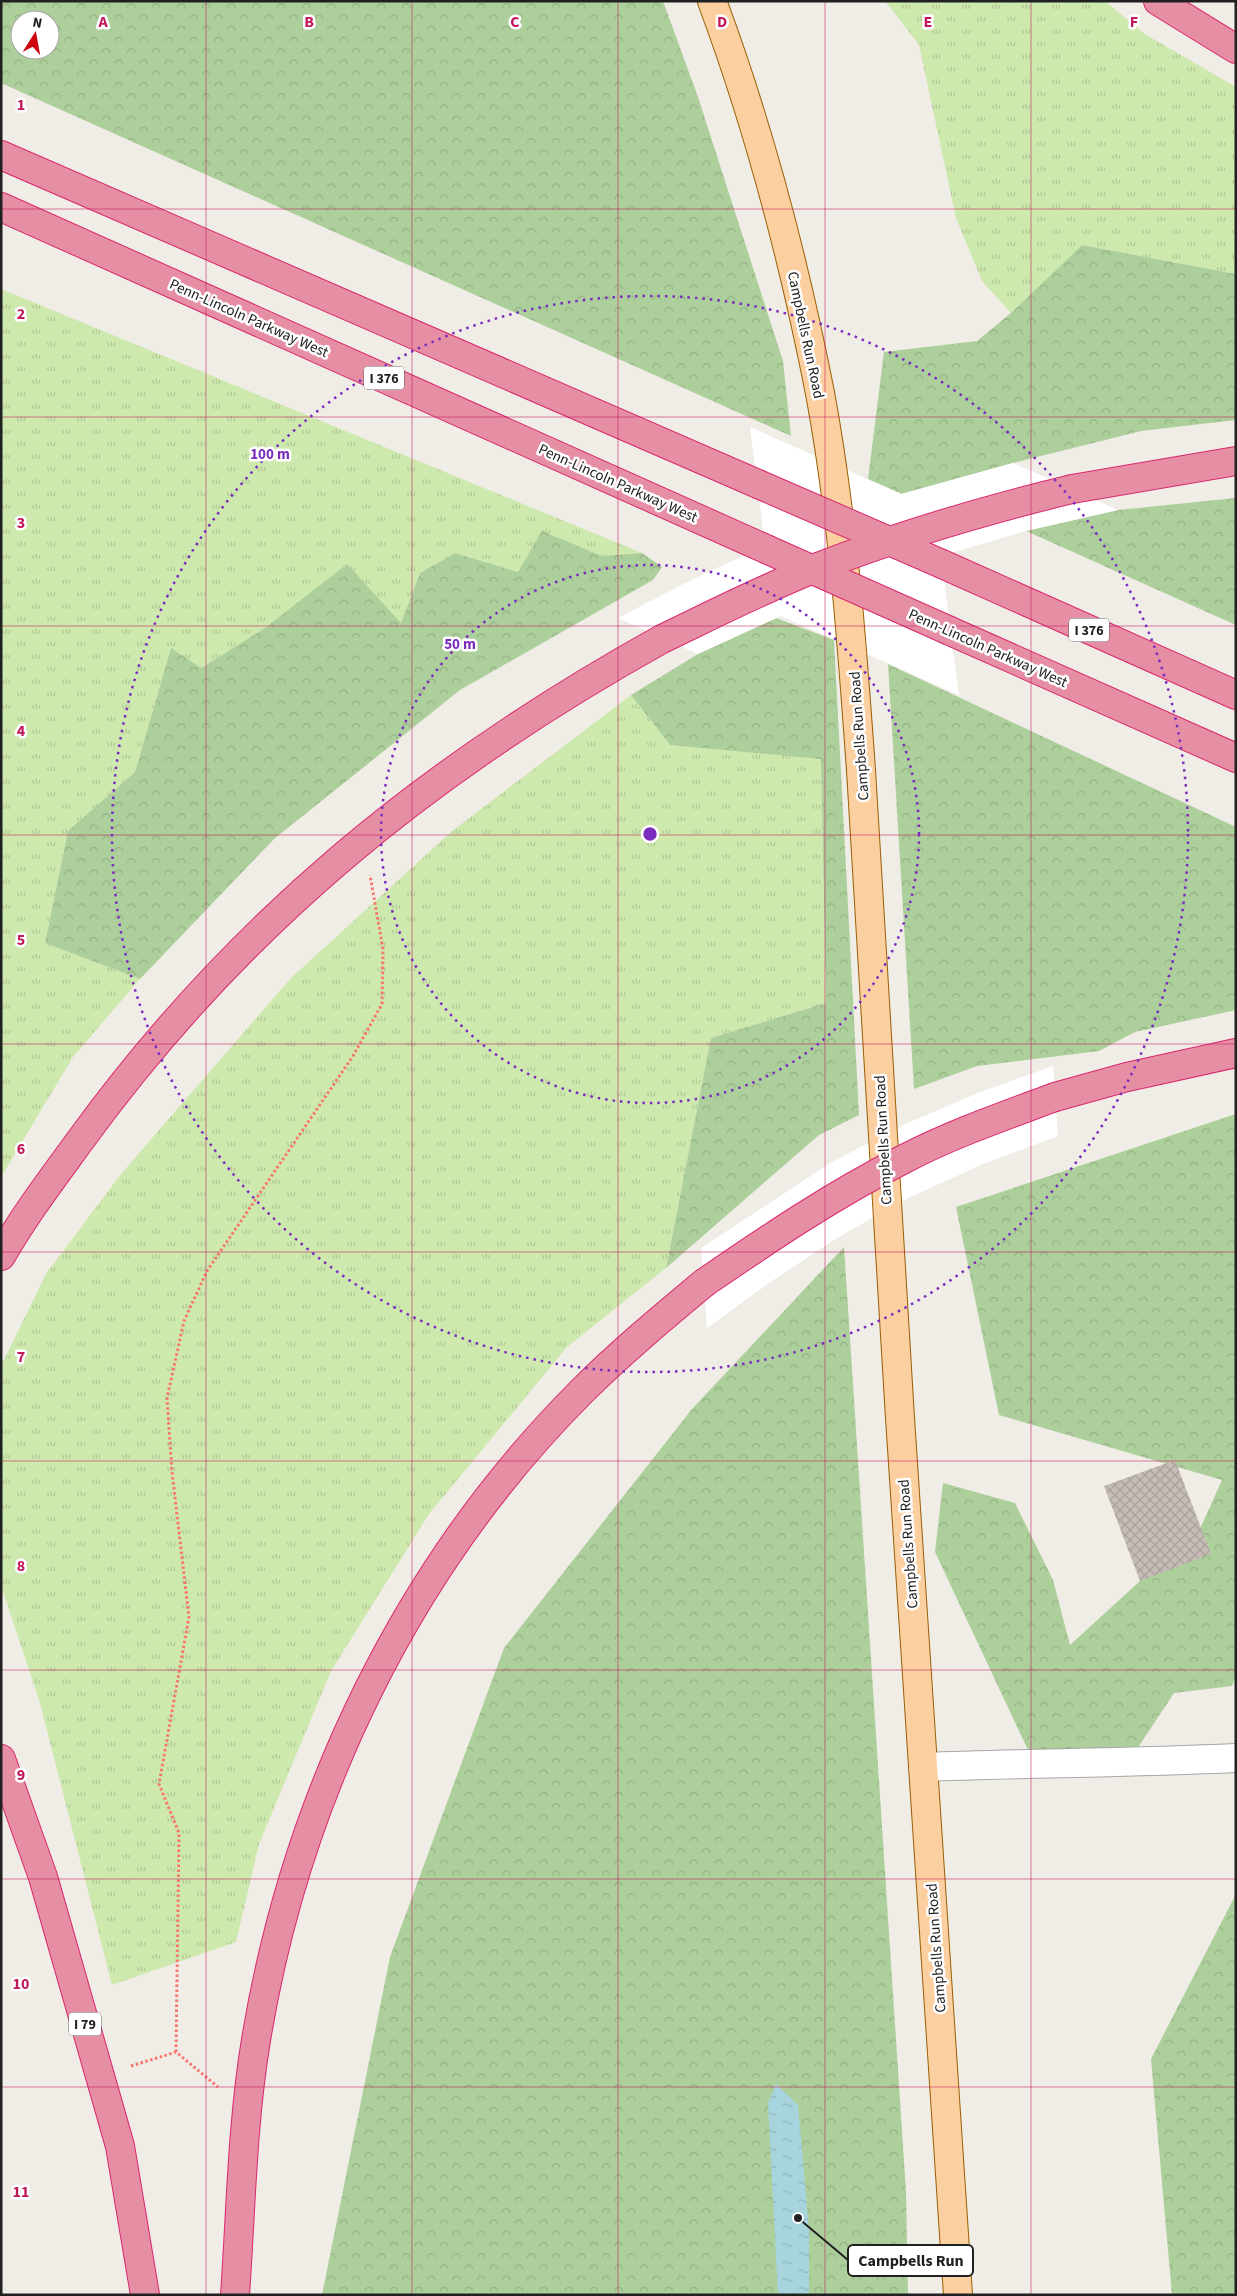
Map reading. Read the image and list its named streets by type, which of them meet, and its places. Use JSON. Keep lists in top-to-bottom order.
{
  "streets": {
    "highway": ["Penn-Lincoln Parkway West", "I 376", "I 79"],
    "main road": ["Campbells Run Road"]
  },
  "places": ["Campbells Run"],
  "north": "top",
  "grid": {
    "columns": [
      "A",
      "B",
      "C",
      "D",
      "E",
      "F"
    ],
    "rows": [
      "1",
      "2",
      "3",
      "4",
      "5",
      "6",
      "7",
      "8",
      "9",
      "10",
      "11"
    ]
  },
  "rings": ["100 m", "50 m"]
}
